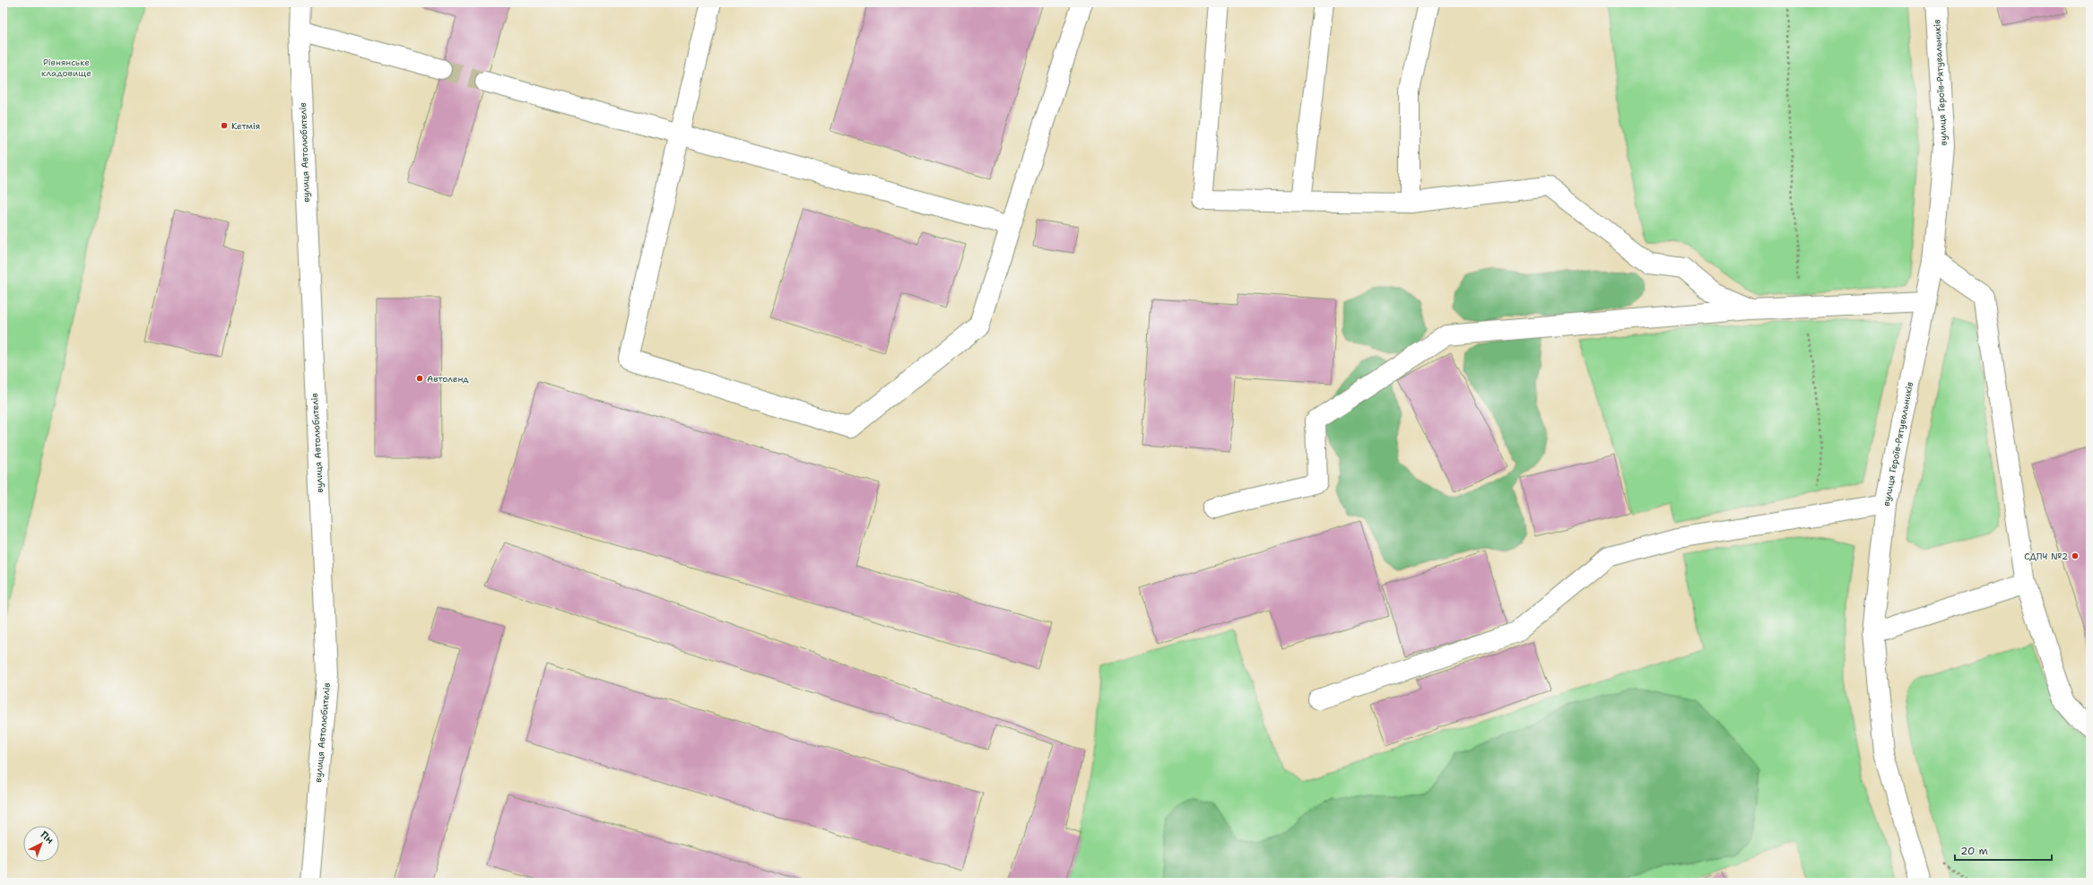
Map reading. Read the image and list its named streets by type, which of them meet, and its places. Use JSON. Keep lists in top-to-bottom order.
{
  "streets": {
    "street": ["вулиця Героїв-Рятувальників", "вулиця Автолюбителів"]
  },
  "parks": ["Рівнянське кладовище"],
  "places": ["Кетмія", "Автоленд", "СДПЧ №2"],
  "scale_bar": "20 m",
  "north": "top right"
}
